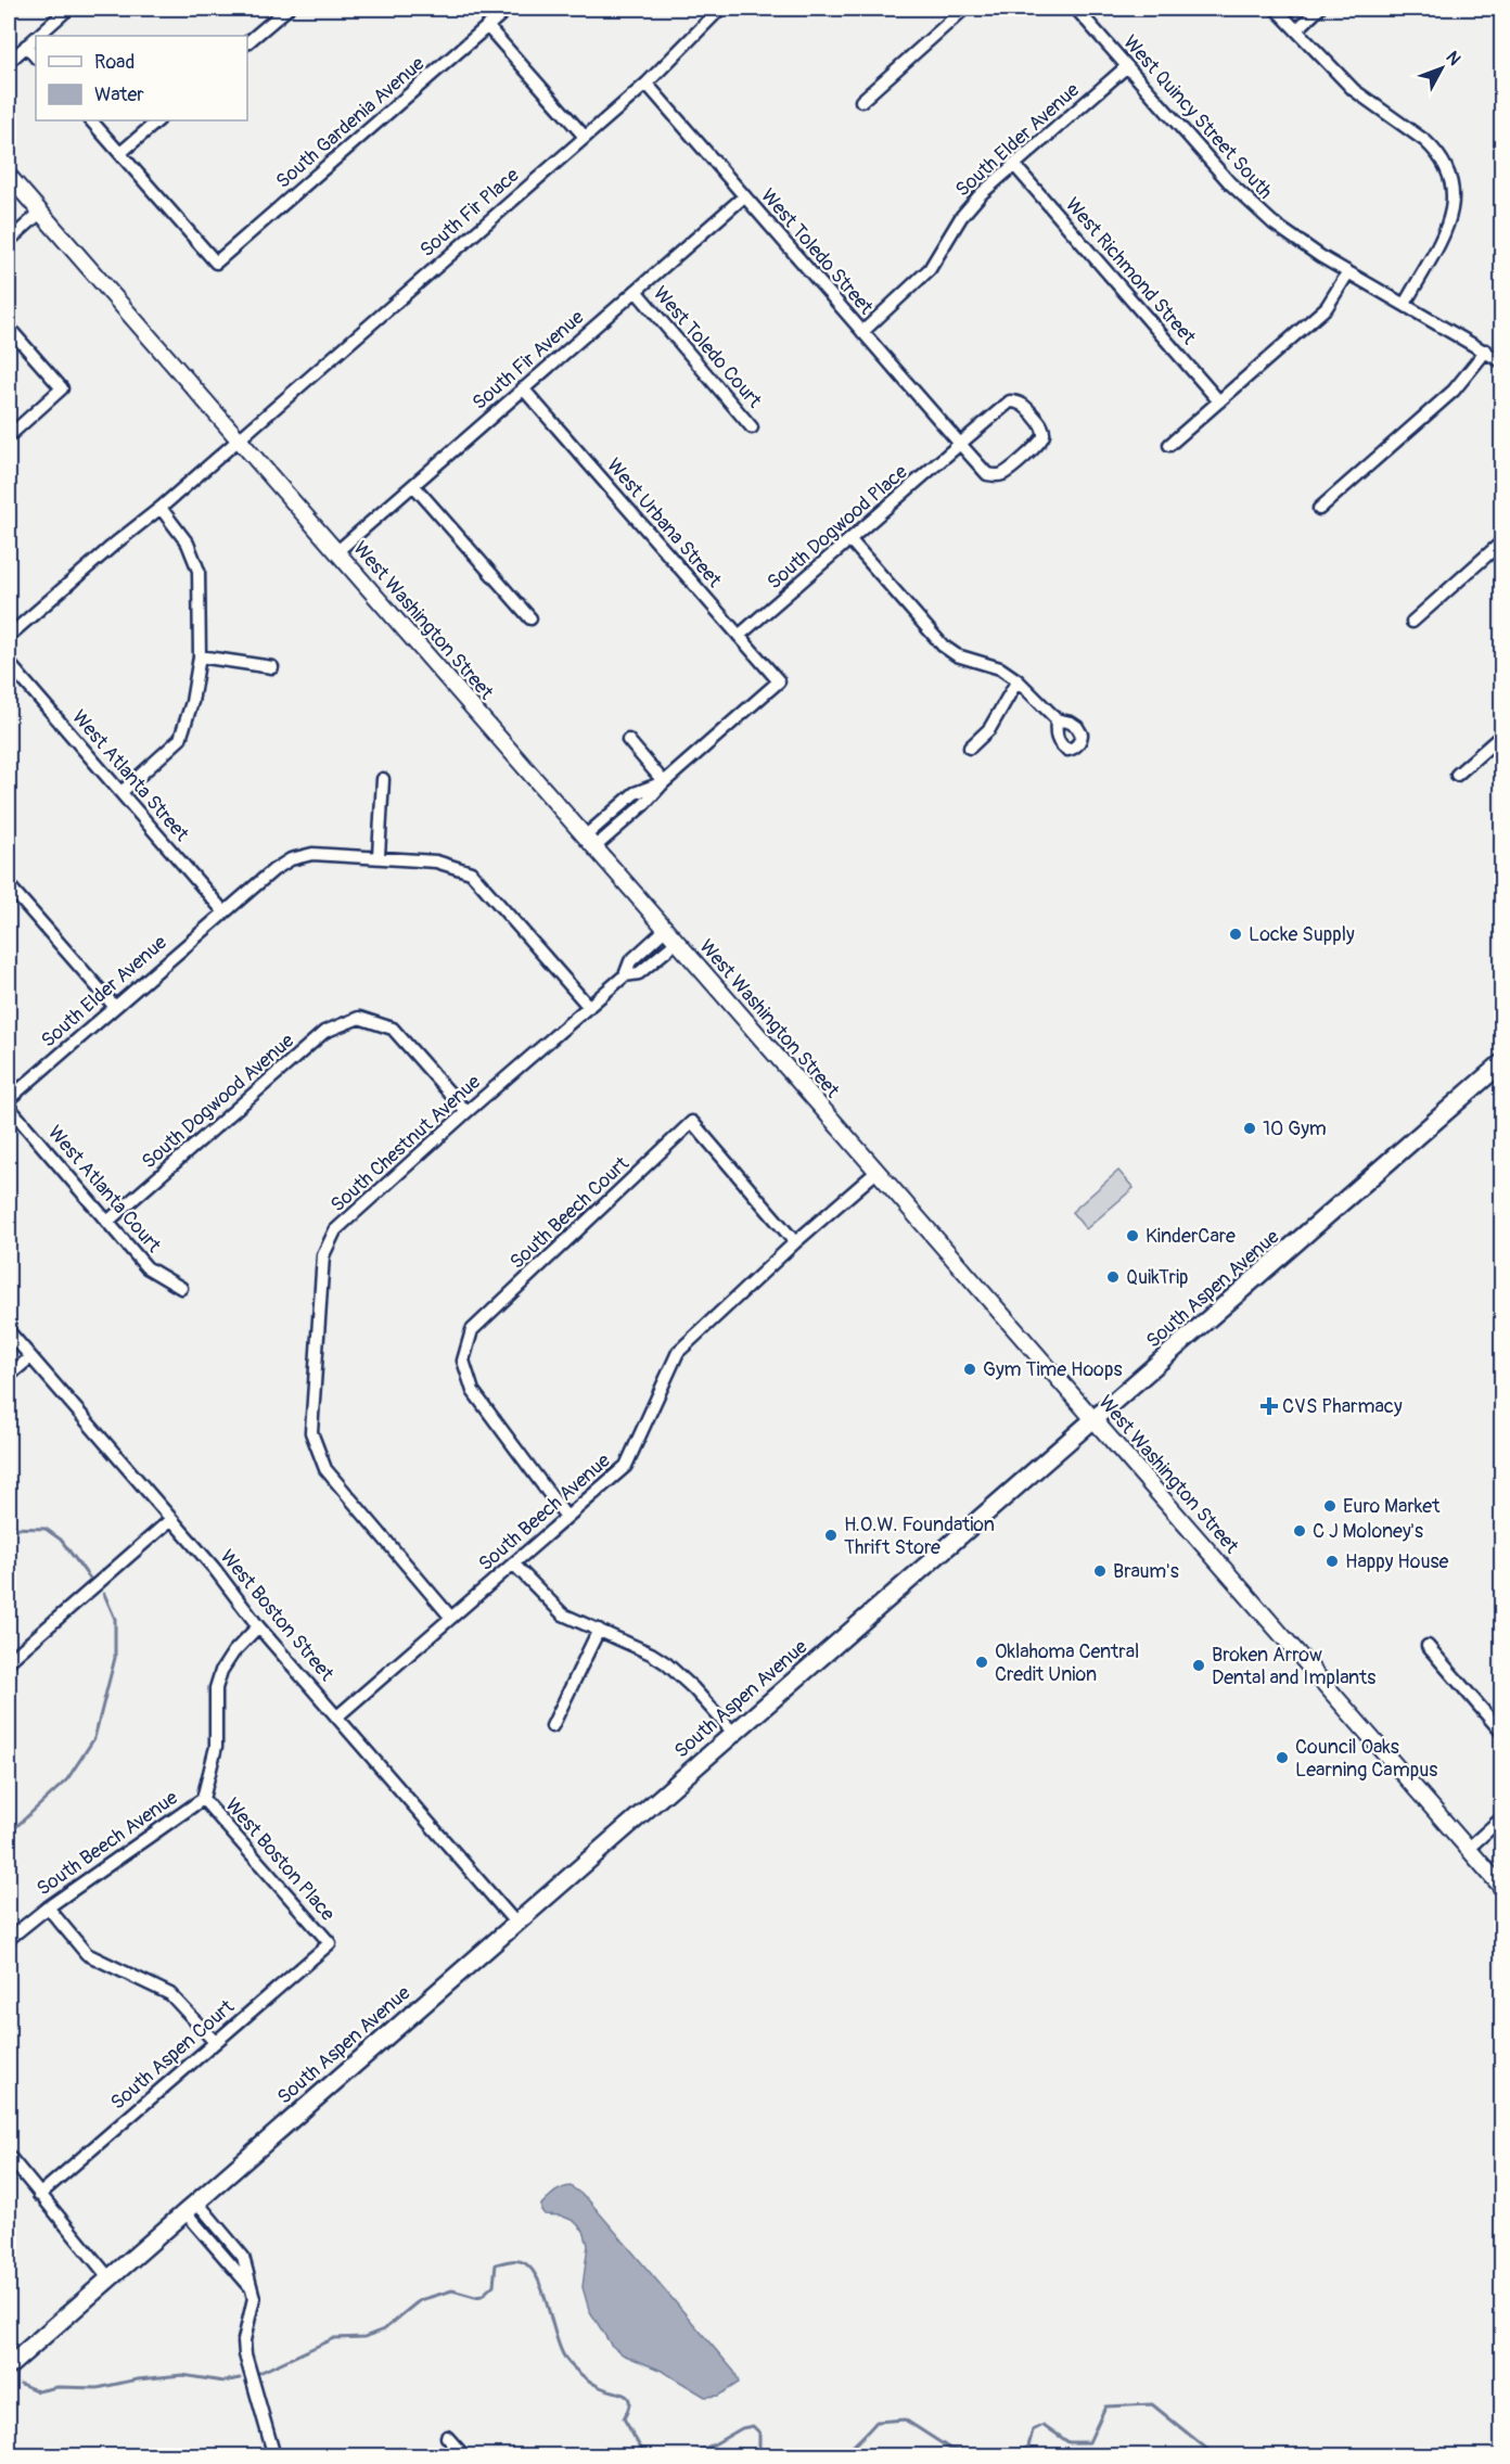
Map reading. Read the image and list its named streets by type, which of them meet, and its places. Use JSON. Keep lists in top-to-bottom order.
{
  "streets": {
    "main road": ["West Washington Street", "South Aspen Avenue"],
    "street": [
      "West Quincy Street South",
      "South Gardenia Avenue",
      "South Elder Avenue",
      "South Fir Place",
      "West Toledo Street",
      "West Richmond Street",
      "West Toledo Court",
      "South Fir Avenue",
      "West Urbana Street",
      "South Dogwood Place",
      "West Atlanta Street",
      "South Dogwood Avenue",
      "South Chestnut Avenue",
      "West Atlanta Court",
      "South Beech Court",
      "South Beech Avenue",
      "West Boston Street",
      "West Boston Place",
      "South Aspen Court"
    ]
  },
  "crossings": [
    ["West Quincy Street South", "South Elder Avenue"],
    ["South Elder Avenue", "West Toledo Street"],
    ["South Elder Avenue", "West Richmond Street"],
    ["South Elder Avenue", "West Atlanta Street"],
    ["South Elder Avenue", "South Chestnut Avenue"],
    ["South Fir Place", "West Toledo Street"],
    ["South Fir Place", "West Washington Street"],
    ["West Toledo Street", "South Fir Avenue"],
    ["West Toledo Street", "South Dogwood Place"],
    ["West Toledo Court", "South Fir Avenue"],
    ["South Fir Avenue", "West Urbana Street"],
    ["South Fir Avenue", "West Washington Street"],
    ["West Urbana Street", "South Dogwood Place"],
    ["West Washington Street", "South Chestnut Avenue"],
    ["West Washington Street", "South Aspen Avenue"],
    ["West Washington Street", "South Beech Avenue"],
    ["South Dogwood Avenue", "South Chestnut Avenue"],
    ["South Dogwood Avenue", "West Atlanta Court"],
    ["South Chestnut Avenue", "South Beech Avenue"],
    ["South Beech Court", "South Beech Avenue"],
    ["South Aspen Avenue", "West Boston Street"],
    ["South Beech Avenue", "West Boston Street"],
    ["South Beech Avenue", "West Boston Place"],
    ["West Boston Place", "South Aspen Court"]
  ],
  "places": {
    "other": [
      "Locke Supply",
      "10 Gym",
      "KinderCare",
      "QuikTrip",
      "Gym Time Hoops",
      "Euro Market",
      "C J Moloney's",
      "H.O.W. Foundation Thrift Store",
      "Happy House",
      "Braum's",
      "Oklahoma Central Credit Union",
      "Broken Arrow Dental and Implants",
      "Council Oaks Learning Campus"
    ],
    "health": ["CVS Pharmacy"]
  },
  "legend": ["Road", "Water"],
  "north": "top right"
}
